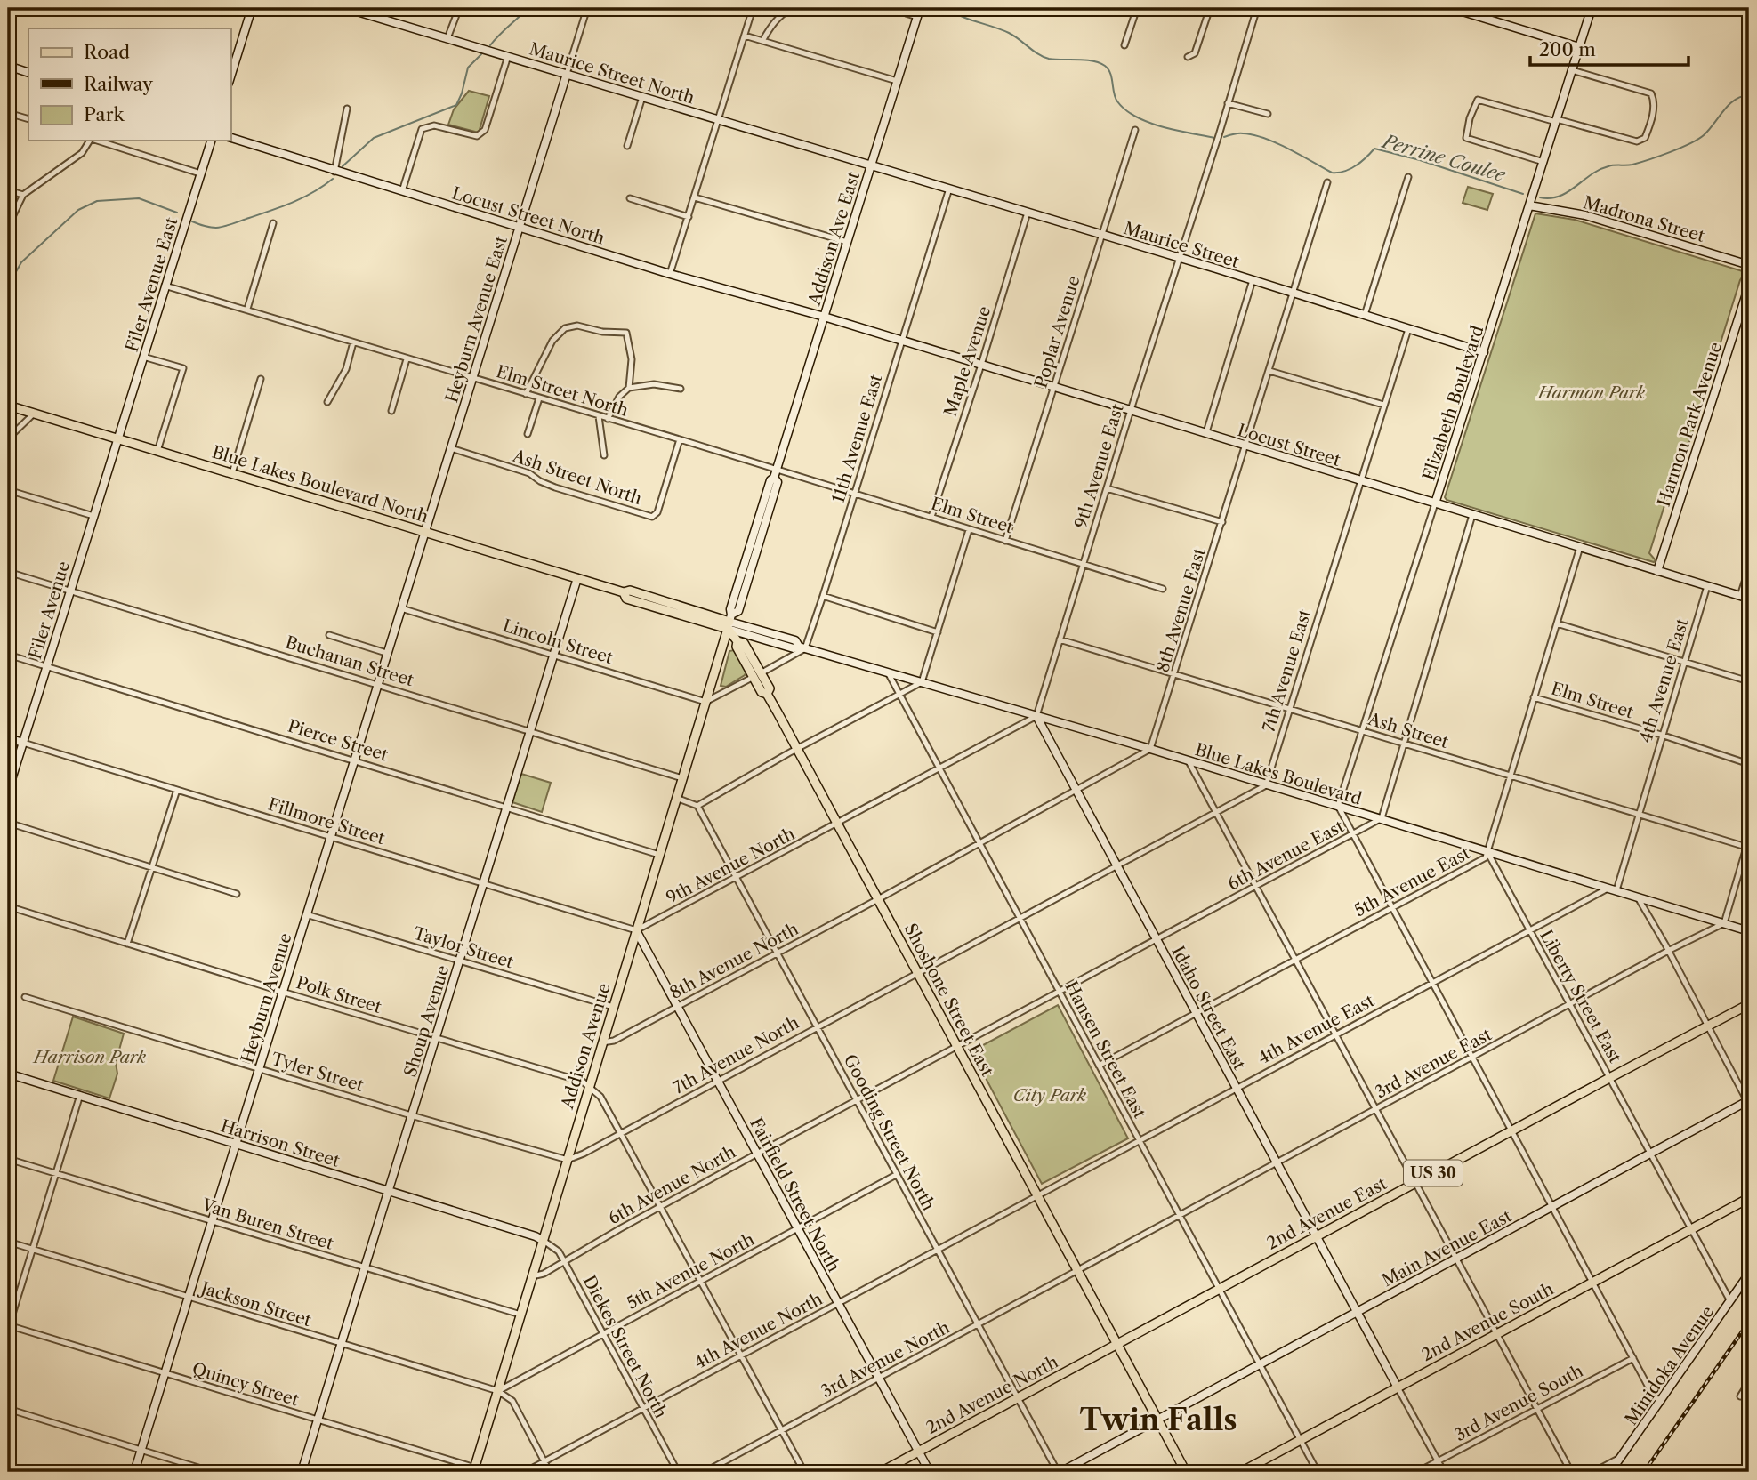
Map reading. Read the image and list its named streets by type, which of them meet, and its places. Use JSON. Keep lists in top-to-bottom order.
{
  "streets": {
    "main road": [
      "Blue Lakes Boulevard North",
      "Shoshone Street East",
      "Addison Avenue",
      "US 30",
      "2nd Avenue East",
      "2nd Avenue South",
      "2nd Avenue North"
    ],
    "street": [
      "Maurice Street North",
      "Locust Street North",
      "Madrona Street",
      "Addison Ave East",
      "Maurice Street",
      "Filer Avenue East",
      "Heyburn Avenue East",
      "Poplar Avenue",
      "Maple Avenue",
      "Elm Street North",
      "Elizabeth Boulevard",
      "Harmon Park Avenue",
      "11th Avenue East",
      "Locust Street",
      "9th Avenue East",
      "Ash Street North",
      "Elm Street",
      "Filer Avenue",
      "8th Avenue East",
      "Lincoln Street",
      "Buchanan Street",
      "7th Avenue East",
      "4th Avenue East",
      "Ash Street",
      "Pierce Street",
      "Blue Lakes Boulevard",
      "Fillmore Street",
      "6th Avenue East",
      "9th Avenue North",
      "5th Avenue East",
      "Taylor Street",
      "8th Avenue North",
      "Polk Street",
      "Liberty Street East",
      "Heyburn Avenue",
      "Idaho Street East",
      "Shoup Avenue",
      "Hansen Street East",
      "7th Avenue North",
      "3rd Avenue East",
      "Tyler Street",
      "Gooding Street North",
      "Harrison Street",
      "6th Avenue North",
      "Fairfield Street North",
      "Van Buren Street",
      "Main Avenue East",
      "5th Avenue North",
      "Jackson Street",
      "4th Avenue North",
      "Diekes Street North",
      "3rd Avenue North",
      "Minidoka Avenue",
      "Quincy Street",
      "3rd Avenue South"
    ]
  },
  "crossings": [
    ["Maurice Street North", "Addison Ave East"],
    ["Maurice Street North", "Maurice Street"],
    ["Maurice Street North", "Heyburn Avenue East"],
    ["Locust Street North", "Addison Ave East"],
    ["Locust Street North", "Heyburn Avenue East"],
    ["Locust Street North", "Locust Street"],
    ["Madrona Street", "Elizabeth Boulevard"],
    ["Addison Ave East", "Maurice Street"],
    ["Addison Ave East", "Elm Street North"],
    ["Addison Ave East", "Locust Street"],
    ["Addison Ave East", "Blue Lakes Boulevard North"],
    ["Addison Ave East", "Elm Street"],
    ["Addison Ave East", "Blue Lakes Boulevard"],
    ["Addison Ave East", "Shoshone Street East"],
    ["Addison Ave East", "Addison Avenue"],
    ["Maurice Street", "Poplar Avenue"],
    ["Maurice Street", "Maple Avenue"],
    ["Maurice Street", "Elizabeth Boulevard"],
    ["Maurice Street", "11th Avenue East"],
    ["Maurice Street", "9th Avenue East"],
    ["Maurice Street", "8th Avenue East"],
    ["Maurice Street", "7th Avenue East"],
    ["Filer Avenue East", "Elm Street North"],
    ["Filer Avenue East", "Blue Lakes Boulevard North"],
    ["Filer Avenue East", "Filer Avenue"],
    ["Heyburn Avenue East", "Elm Street North"],
    ["Heyburn Avenue East", "Ash Street North"],
    ["Heyburn Avenue East", "Blue Lakes Boulevard North"],
    ["Heyburn Avenue East", "Heyburn Avenue"],
    ["Poplar Avenue", "Locust Street"],
    ["Poplar Avenue", "Elm Street"],
    ["Maple Avenue", "Locust Street"],
    ["Maple Avenue", "Elm Street"],
    ["Elm Street North", "Ash Street North"],
    ["Elm Street North", "Elm Street"],
    ["Elizabeth Boulevard", "Locust Street"],
    ["Elizabeth Boulevard", "Ash Street"],
    ["Elizabeth Boulevard", "Blue Lakes Boulevard"],
    ["Harmon Park Avenue", "Locust Street"],
    ["11th Avenue East", "Locust Street"],
    ["11th Avenue East", "Elm Street"],
    ["11th Avenue East", "Blue Lakes Boulevard"],
    ["Locust Street", "9th Avenue East"],
    ["Locust Street", "8th Avenue East"],
    ["Locust Street", "7th Avenue East"],
    ["Locust Street", "4th Avenue East"],
    ["Locust Street", "5th Avenue East"],
    ["9th Avenue East", "Elm Street"],
    ["9th Avenue East", "Ash Street"],
    ["9th Avenue East", "Blue Lakes Boulevard"],
    ["9th Avenue East", "Idaho Street East"],
    ["Blue Lakes Boulevard North", "Filer Avenue"],
    ["Blue Lakes Boulevard North", "Blue Lakes Boulevard"],
    ["Blue Lakes Boulevard North", "Heyburn Avenue"],
    ["Blue Lakes Boulevard North", "Shoshone Street East"],
    ["Blue Lakes Boulevard North", "Shoup Avenue"],
    ["Blue Lakes Boulevard North", "Addison Avenue"],
    ["Elm Street", "4th Avenue East"],
    ["Elm Street", "5th Avenue East"],
    ["Filer Avenue", "Buchanan Street"],
    ["Filer Avenue", "Pierce Street"],
    ["Filer Avenue", "Fillmore Street"],
    ["8th Avenue East", "Ash Street"],
    ["8th Avenue East", "Blue Lakes Boulevard"],
    ["Lincoln Street", "Heyburn Avenue"],
    ["Lincoln Street", "Shoup Avenue"],
    ["Lincoln Street", "Addison Avenue"],
    ["Buchanan Street", "Heyburn Avenue"],
    ["Buchanan Street", "Shoup Avenue"],
    ["Buchanan Street", "Addison Avenue"],
    ["7th Avenue East", "Ash Street"],
    ["7th Avenue East", "Blue Lakes Boulevard"],
    ["4th Avenue East", "Ash Street"],
    ["4th Avenue East", "Blue Lakes Boulevard"],
    ["4th Avenue East", "Liberty Street East"],
    ["4th Avenue East", "Shoshone Street East"],
    ["4th Avenue East", "Idaho Street East"],
    ["4th Avenue East", "Hansen Street East"],
    ["4th Avenue East", "4th Avenue North"],
    ["Ash Street", "5th Avenue East"],
    ["Pierce Street", "Heyburn Avenue"],
    ["Pierce Street", "Shoup Avenue"],
    ["Pierce Street", "Addison Avenue"],
    ["Blue Lakes Boulevard", "6th Avenue East"],
    ["Blue Lakes Boulevard", "5th Avenue East"],
    ["Blue Lakes Boulevard", "Liberty Street East"],
    ["Blue Lakes Boulevard", "Shoshone Street East"],
    ["Blue Lakes Boulevard", "Idaho Street East"],
    ["Blue Lakes Boulevard", "Addison Avenue"],
    ["Blue Lakes Boulevard", "Hansen Street East"],
    ["Blue Lakes Boulevard", "3rd Avenue East"],
    ["Fillmore Street", "9th Avenue North"],
    ["Fillmore Street", "Heyburn Avenue"],
    ["Fillmore Street", "Shoup Avenue"],
    ["Fillmore Street", "Addison Avenue"],
    ["Fillmore Street", "Fairfield Street North"],
    ["6th Avenue East", "Shoshone Street East"],
    ["6th Avenue East", "Idaho Street East"],
    ["6th Avenue East", "Hansen Street East"],
    ["6th Avenue East", "6th Avenue North"],
    ["9th Avenue North", "Shoshone Street East"],
    ["9th Avenue North", "Addison Avenue"],
    ["9th Avenue North", "Gooding Street North"],
    ["9th Avenue North", "Fairfield Street North"],
    ["5th Avenue East", "Liberty Street East"],
    ["5th Avenue East", "Idaho Street East"],
    ["5th Avenue East", "Hansen Street East"],
    ["Taylor Street", "Heyburn Avenue"],
    ["Taylor Street", "Shoup Avenue"],
    ["Taylor Street", "Addison Avenue"],
    ["8th Avenue North", "Shoshone Street East"],
    ["8th Avenue North", "Addison Avenue"],
    ["8th Avenue North", "Gooding Street North"],
    ["8th Avenue North", "Fairfield Street North"],
    ["Polk Street", "Heyburn Avenue"],
    ["Polk Street", "Shoup Avenue"],
    ["Polk Street", "Addison Avenue"],
    ["Liberty Street East", "3rd Avenue East"],
    ["Liberty Street East", "2nd Avenue East"],
    ["Liberty Street East", "Main Avenue East"],
    ["Liberty Street East", "2nd Avenue South"],
    ["Liberty Street East", "Minidoka Avenue"],
    ["Heyburn Avenue", "Tyler Street"],
    ["Heyburn Avenue", "Harrison Street"],
    ["Heyburn Avenue", "Van Buren Street"],
    ["Heyburn Avenue", "Jackson Street"],
    ["Heyburn Avenue", "Quincy Street"],
    ["Shoshone Street East", "Addison Avenue"],
    ["Shoshone Street East", "7th Avenue North"],
    ["Shoshone Street East", "3rd Avenue East"],
    ["Shoshone Street East", "6th Avenue North"],
    ["Shoshone Street East", "2nd Avenue East"],
    ["Shoshone Street East", "Main Avenue East"],
    ["Shoshone Street East", "4th Avenue North"],
    ["Shoshone Street East", "3rd Avenue North"],
    ["Shoshone Street East", "2nd Avenue North"],
    ["Idaho Street East", "3rd Avenue East"],
    ["Idaho Street East", "2nd Avenue East"],
    ["Idaho Street East", "Main Avenue East"],
    ["Idaho Street East", "2nd Avenue South"],
    ["Shoup Avenue", "Tyler Street"],
    ["Shoup Avenue", "Harrison Street"],
    ["Shoup Avenue", "Van Buren Street"],
    ["Shoup Avenue", "Jackson Street"],
    ["Shoup Avenue", "Quincy Street"],
    ["Addison Avenue", "7th Avenue North"],
    ["Addison Avenue", "Tyler Street"],
    ["Addison Avenue", "Harrison Street"],
    ["Addison Avenue", "6th Avenue North"],
    ["Addison Avenue", "Fairfield Street North"],
    ["Addison Avenue", "Van Buren Street"],
    ["Addison Avenue", "5th Avenue North"],
    ["Addison Avenue", "Jackson Street"],
    ["Addison Avenue", "Diekes Street North"],
    ["Addison Avenue", "Quincy Street"],
    ["Hansen Street East", "3rd Avenue East"],
    ["Hansen Street East", "2nd Avenue East"],
    ["Hansen Street East", "Main Avenue East"],
    ["Hansen Street East", "2nd Avenue South"],
    ["7th Avenue North", "Tyler Street"],
    ["7th Avenue North", "Gooding Street North"],
    ["7th Avenue North", "Fairfield Street North"],
    ["3rd Avenue East", "3rd Avenue North"],
    ["Gooding Street North", "6th Avenue North"],
    ["Gooding Street North", "Main Avenue East"],
    ["Gooding Street North", "5th Avenue North"],
    ["Gooding Street North", "4th Avenue North"],
    ["Gooding Street North", "3rd Avenue North"],
    ["Gooding Street North", "2nd Avenue North"],
    ["Harrison Street", "Diekes Street North"],
    ["6th Avenue North", "Fairfield Street North"],
    ["6th Avenue North", "Diekes Street North"],
    ["Fairfield Street North", "5th Avenue North"],
    ["Fairfield Street North", "4th Avenue North"],
    ["Fairfield Street North", "3rd Avenue North"],
    ["Fairfield Street North", "2nd Avenue North"],
    ["2nd Avenue East", "2nd Avenue North"],
    ["5th Avenue North", "Jackson Street"],
    ["5th Avenue North", "Diekes Street North"],
    ["4th Avenue North", "Diekes Street North"]
  ],
  "districts": ["Twin Falls"],
  "water": ["Perrine Coulee"],
  "parks": ["Harmon Park", "Harrison Park", "City Park"],
  "legend": ["Road", "Railway", "Park"],
  "scale_bar": "200 m"
}
